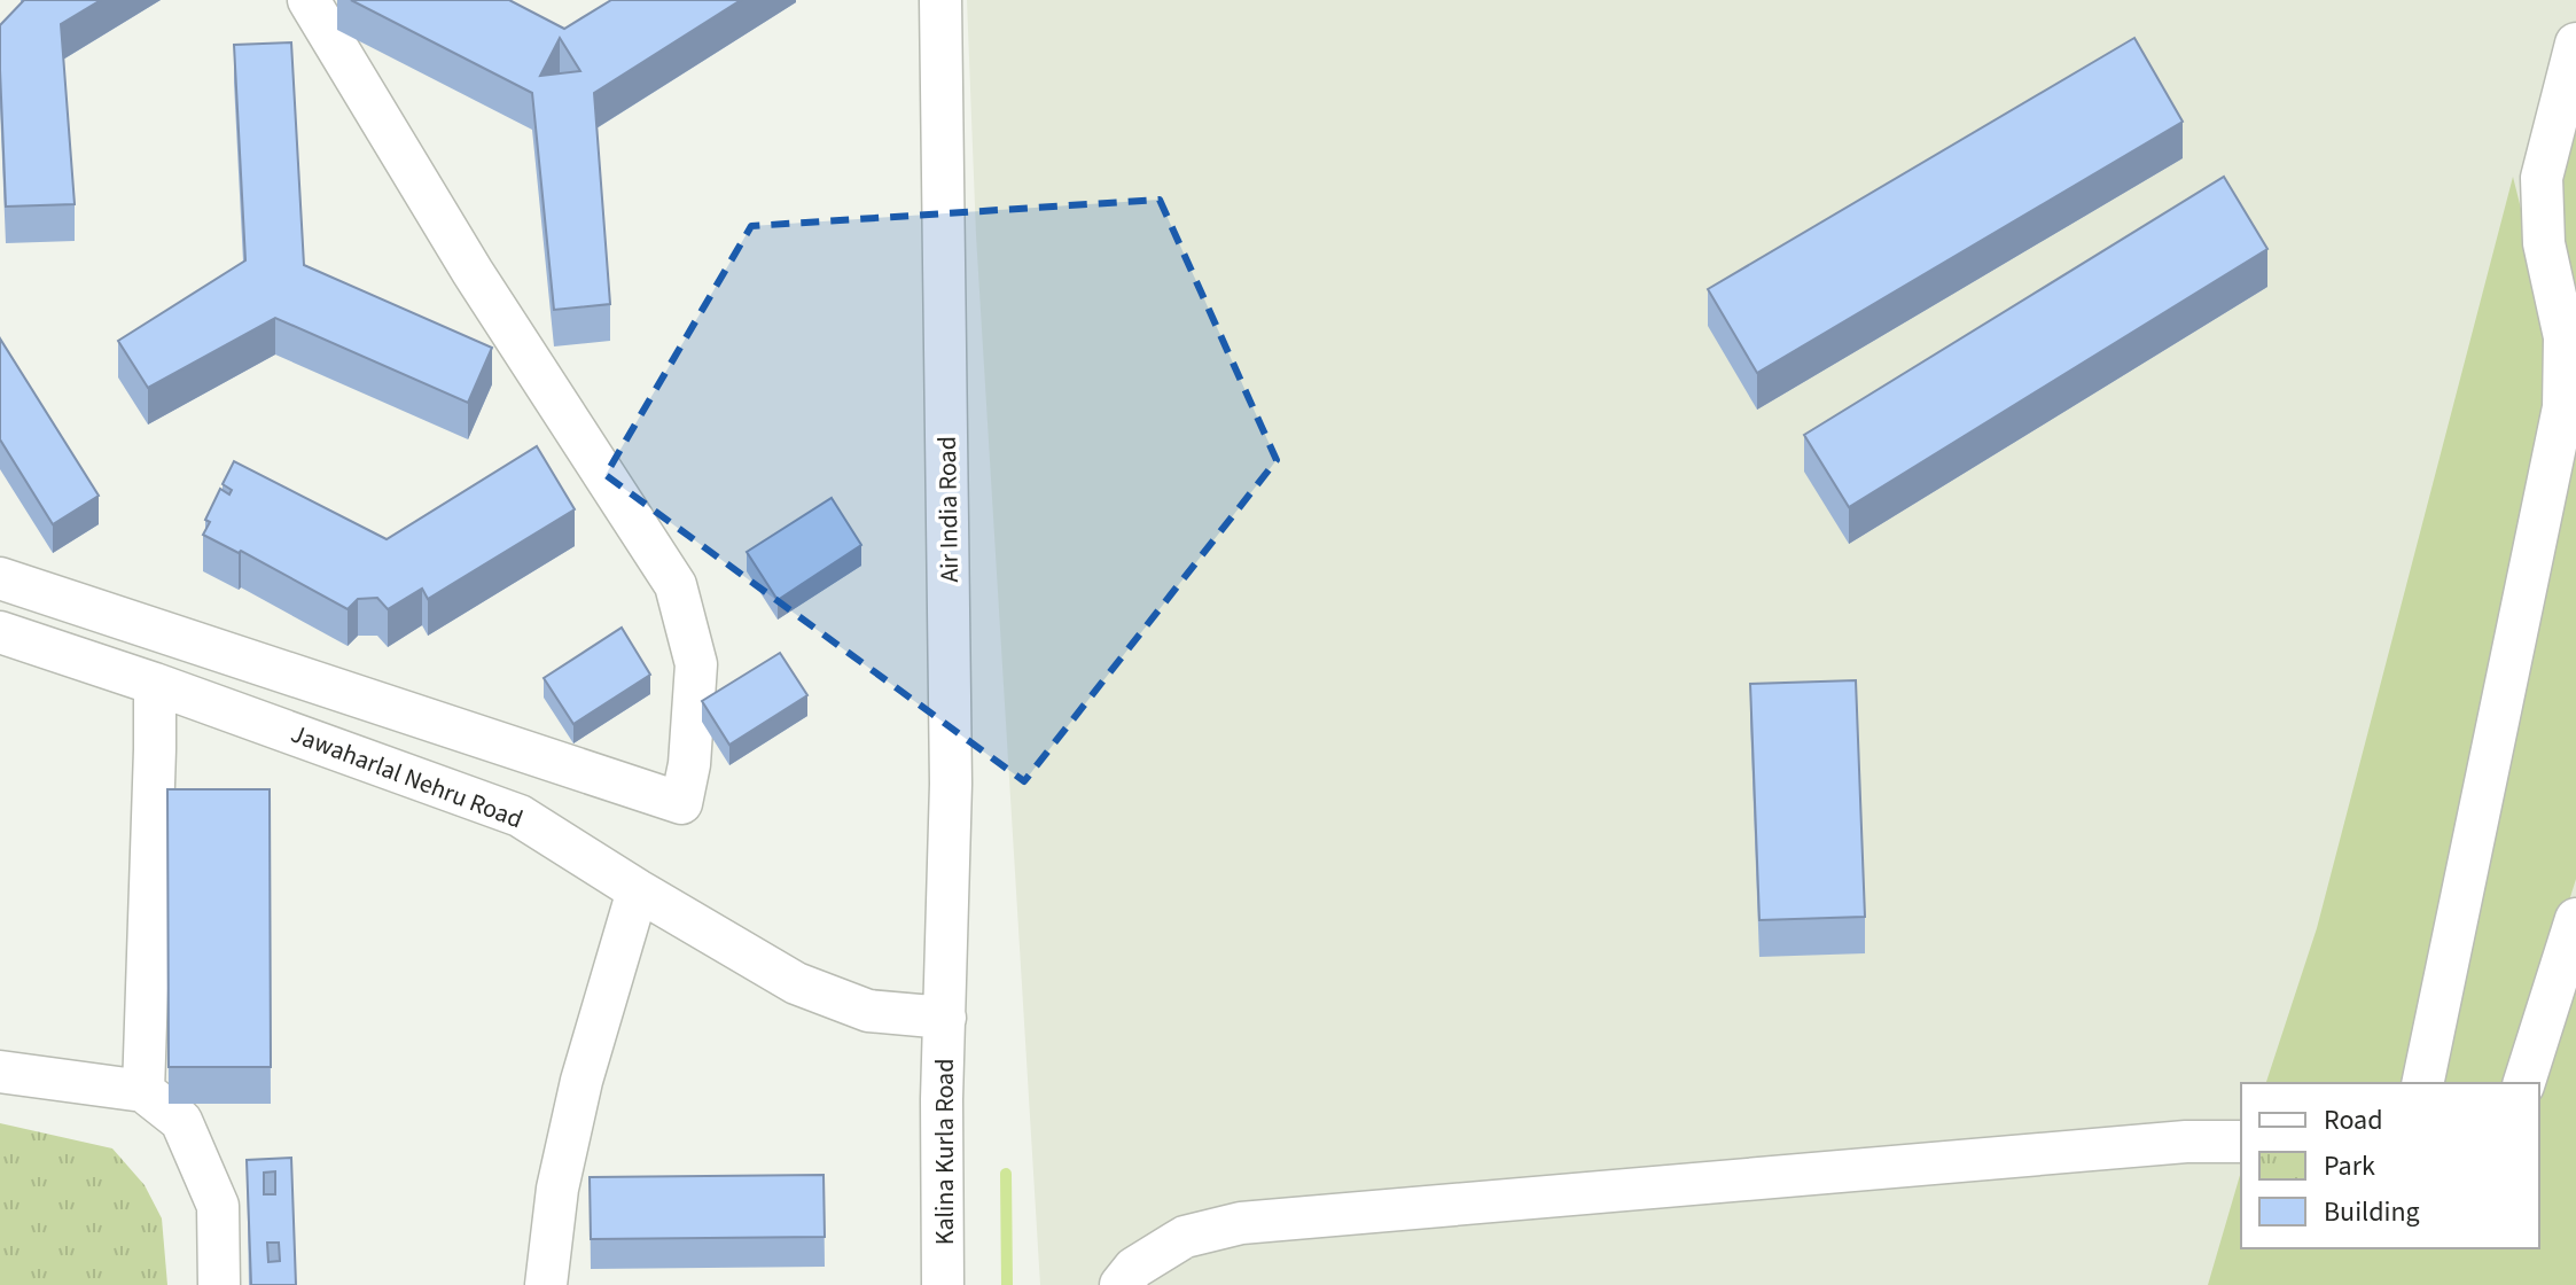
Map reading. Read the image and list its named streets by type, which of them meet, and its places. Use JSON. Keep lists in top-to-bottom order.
{
  "streets": {
    "street": ["Air India Road", "Jawaharlal Nehru Road", "Kalina Kurla Road"]
  },
  "crossings": [
    ["Air India Road", "Jawaharlal Nehru Road"],
    ["Air India Road", "Kalina Kurla Road"],
    ["Jawaharlal Nehru Road", "Kalina Kurla Road"]
  ],
  "legend": ["Road", "Park", "Building"]
}
